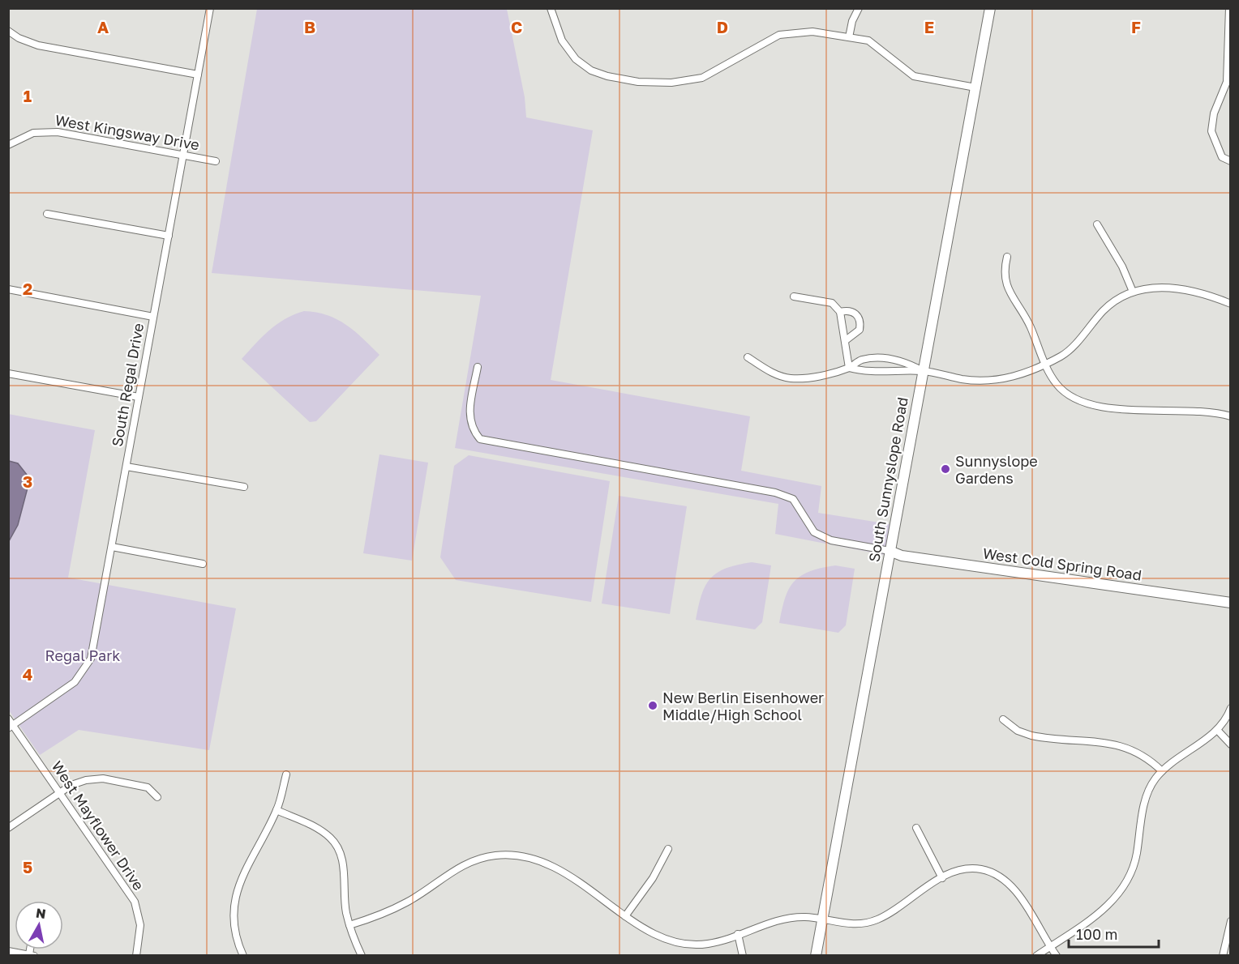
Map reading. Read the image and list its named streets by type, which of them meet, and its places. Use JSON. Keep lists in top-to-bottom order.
{
  "streets": {
    "street": [
      "West Kingsway Drive",
      "South Regal Drive",
      "South Sunnyslope Road",
      "West Cold Spring Road",
      "West Mayflower Drive"
    ]
  },
  "crossings": [
    ["West Kingsway Drive", "South Regal Drive"],
    ["South Regal Drive", "West Mayflower Drive"],
    ["South Sunnyslope Road", "West Cold Spring Road"]
  ],
  "parks": ["Regal Park"],
  "places": ["Sunnyslope Gardens", "New Berlin Eisenhower Middle/High School"],
  "scale_bar": "100 m",
  "north": "top",
  "grid": {
    "columns": [
      "A",
      "B",
      "C",
      "D",
      "E",
      "F"
    ],
    "rows": [
      "1",
      "2",
      "3",
      "4",
      "5"
    ]
  }
}
